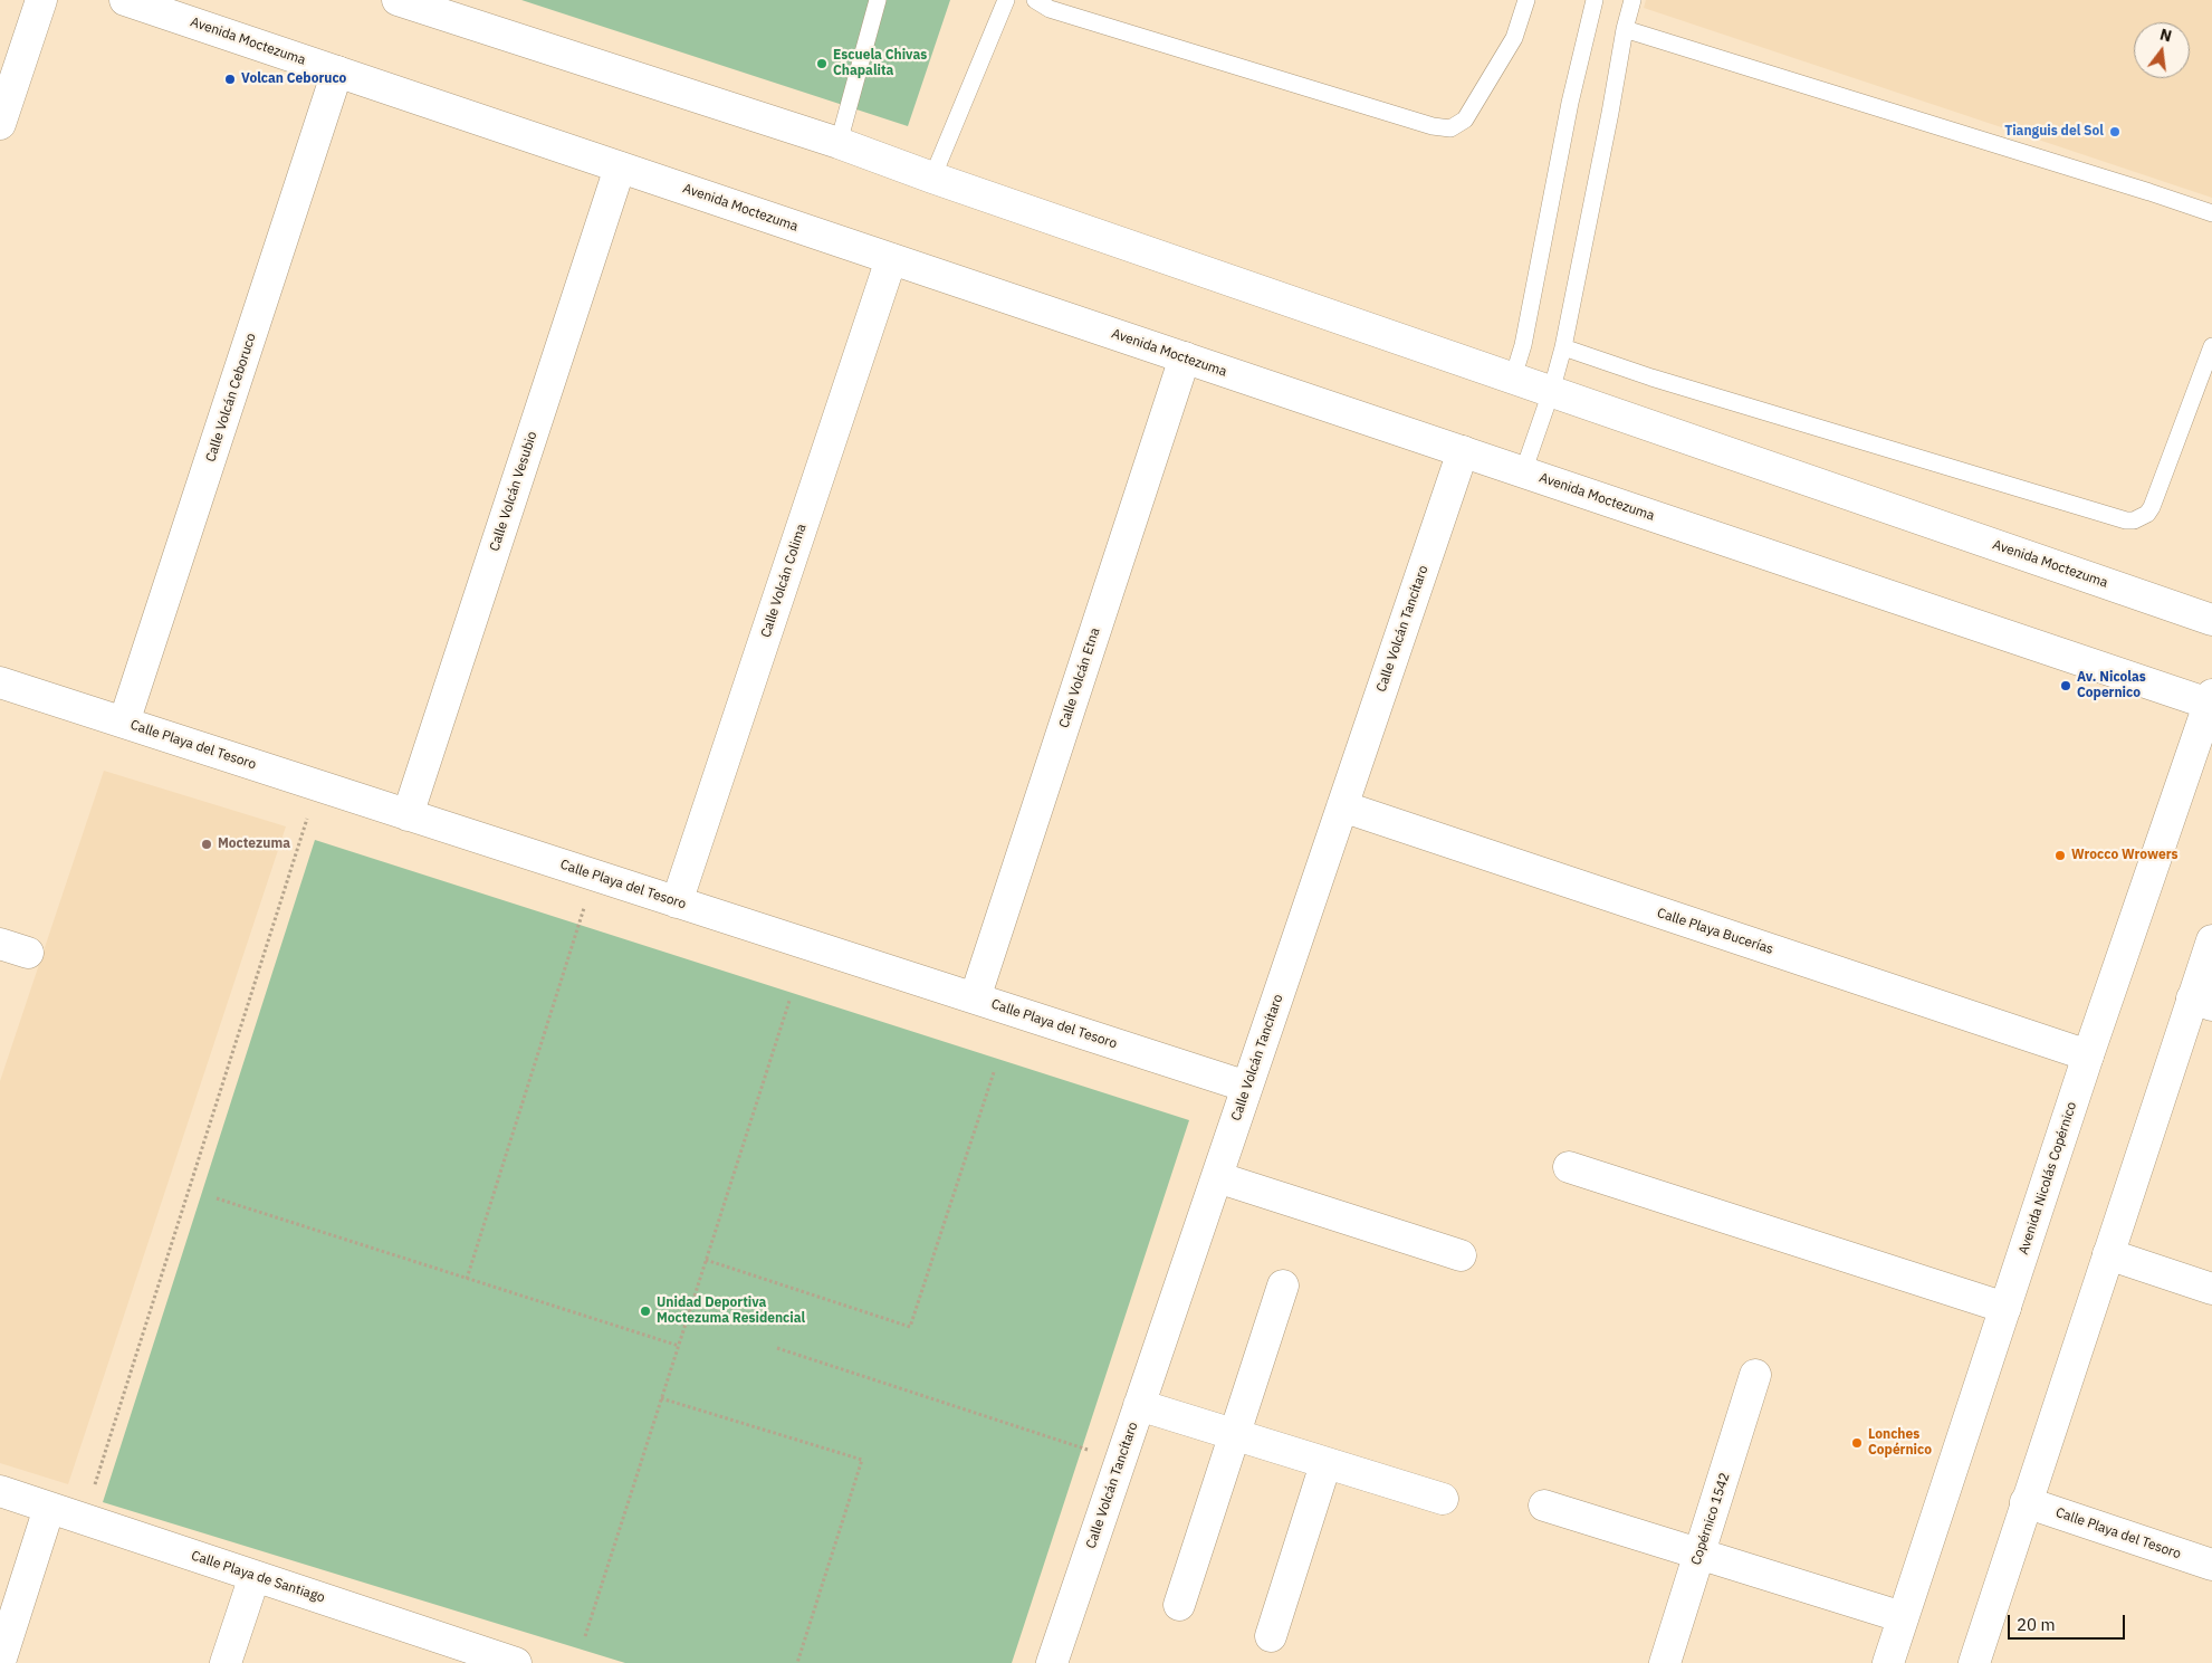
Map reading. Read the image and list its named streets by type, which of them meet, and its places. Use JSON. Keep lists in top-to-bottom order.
{
  "streets": {
    "street": [
      "Avenida Moctezuma",
      "Calle Volcán Ceboruco",
      "Calle Volcán Vesubio",
      "Calle Volcán Colima",
      "Calle Volcán Tancítaro",
      "Calle Volcán Etna",
      "Calle Playa del Tesoro",
      "Calle Playa Bucerías",
      "Avenida Nicolás Copérnico",
      "Copérnico 1542",
      "Calle Playa de Santiago"
    ]
  },
  "crossings": [
    ["Avenida Moctezuma", "Calle Volcán Ceboruco"],
    ["Avenida Moctezuma", "Calle Volcán Vesubio"],
    ["Avenida Moctezuma", "Calle Volcán Colima"],
    ["Avenida Moctezuma", "Calle Volcán Tancítaro"],
    ["Avenida Moctezuma", "Calle Volcán Etna"],
    ["Avenida Moctezuma", "Avenida Nicolás Copérnico"],
    ["Calle Volcán Ceboruco", "Calle Playa del Tesoro"],
    ["Calle Volcán Vesubio", "Calle Playa del Tesoro"],
    ["Calle Volcán Colima", "Calle Playa del Tesoro"],
    ["Calle Volcán Tancítaro", "Calle Playa del Tesoro"],
    ["Calle Volcán Tancítaro", "Calle Playa Bucerías"],
    ["Calle Volcán Etna", "Calle Playa del Tesoro"],
    ["Calle Playa Bucerías", "Avenida Nicolás Copérnico"]
  ],
  "places": [
    "Escuela Chivas Chapalita",
    "Volcan Ceboruco",
    "Tianguis del Sol",
    "Av. Nicolas Copernico",
    "Moctezuma",
    "Wrocco Wrowers",
    "Unidad Deportiva Moctezuma Residencial",
    "Lonches Copérnico"
  ],
  "scale_bar": "20 m",
  "north": "top"
}
